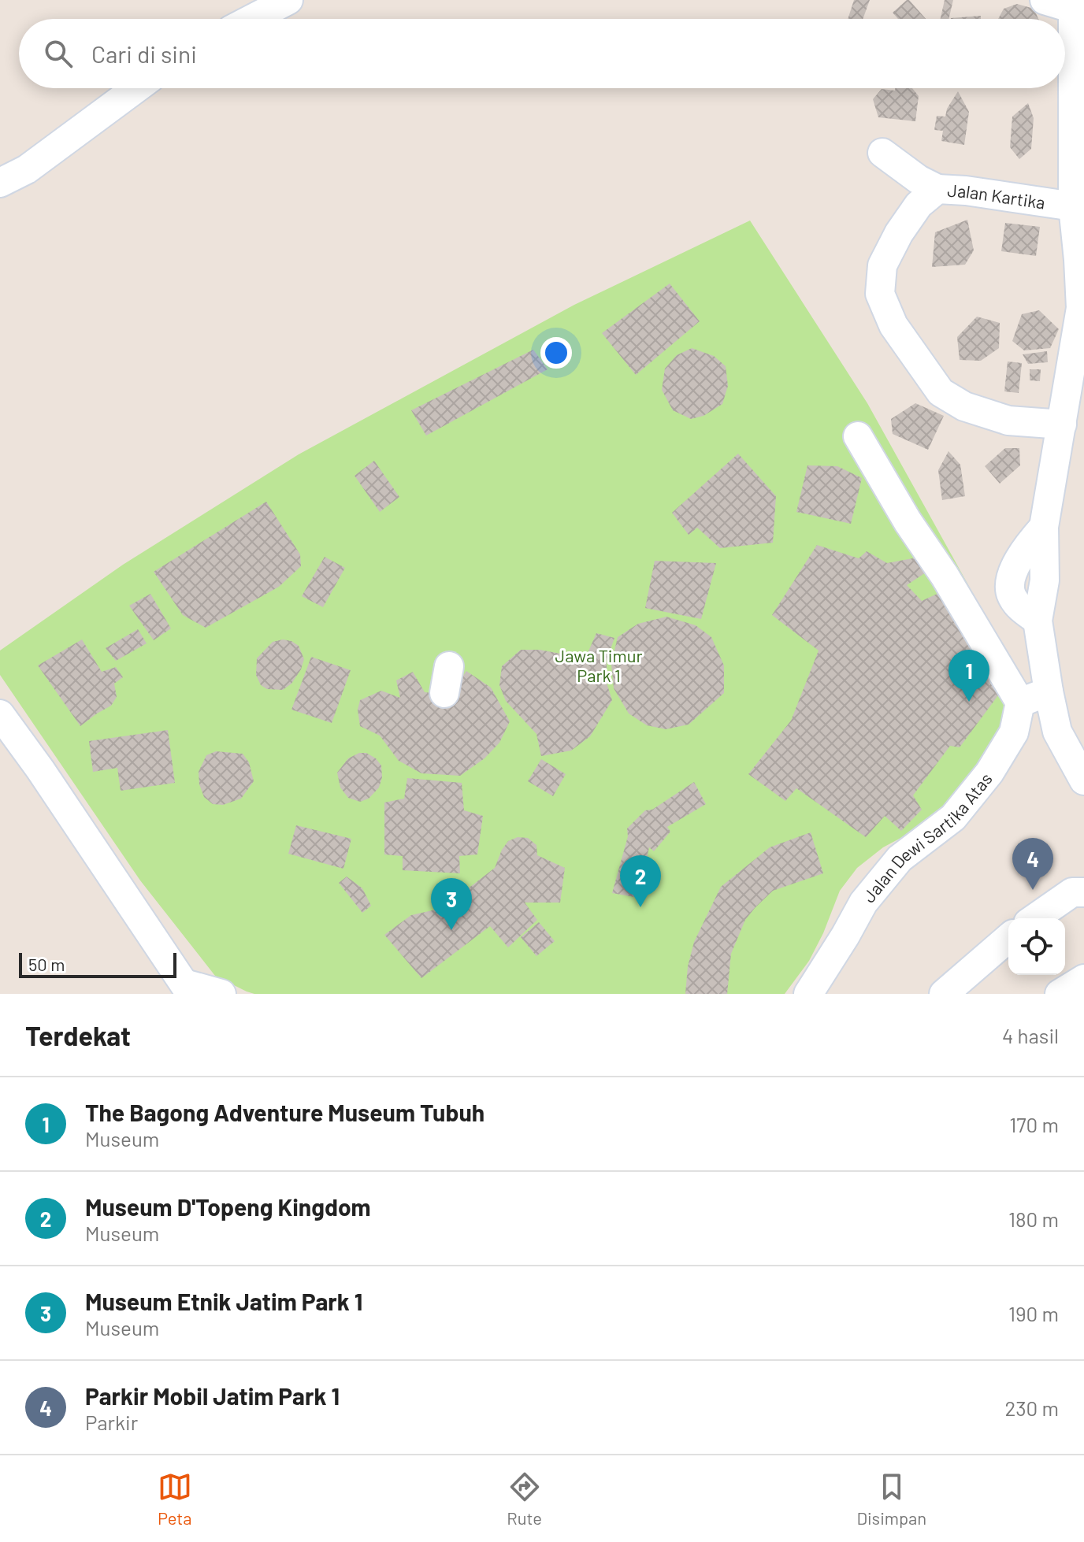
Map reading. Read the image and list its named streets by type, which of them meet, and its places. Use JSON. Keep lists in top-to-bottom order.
{
  "streets": {
    "street": ["Jalan Kartika", "Jalan Dewi Sartika Atas"]
  },
  "parks": ["Jawa Timur Park 1"],
  "scale_bar": "50 m",
  "page": {
    "search": "Cari di sini",
    "pins": [
      "1",
      "4",
      "2",
      "3"
    ],
    "scale": "50 m",
    "heading": ["Terdekat", "4 hasil"],
    "list": [
      {
        "mark": "1",
        "name": "The Bagong Adventure Museum Tubuh",
        "note": "Museum",
        "value": "170 m"
      },
      {
        "mark": "2",
        "name": "Museum D'Topeng Kingdom",
        "note": "Museum",
        "value": "180 m"
      },
      {
        "mark": "3",
        "name": "Museum Etnik Jatim Park 1",
        "note": "Museum",
        "value": "190 m"
      },
      {
        "mark": "4",
        "name": "Parkir Mobil Jatim Park 1",
        "note": "Parkir",
        "value": "230 m"
      }
    ],
    "nav": ["Peta", "Rute", "Disimpan"]
  }
}
